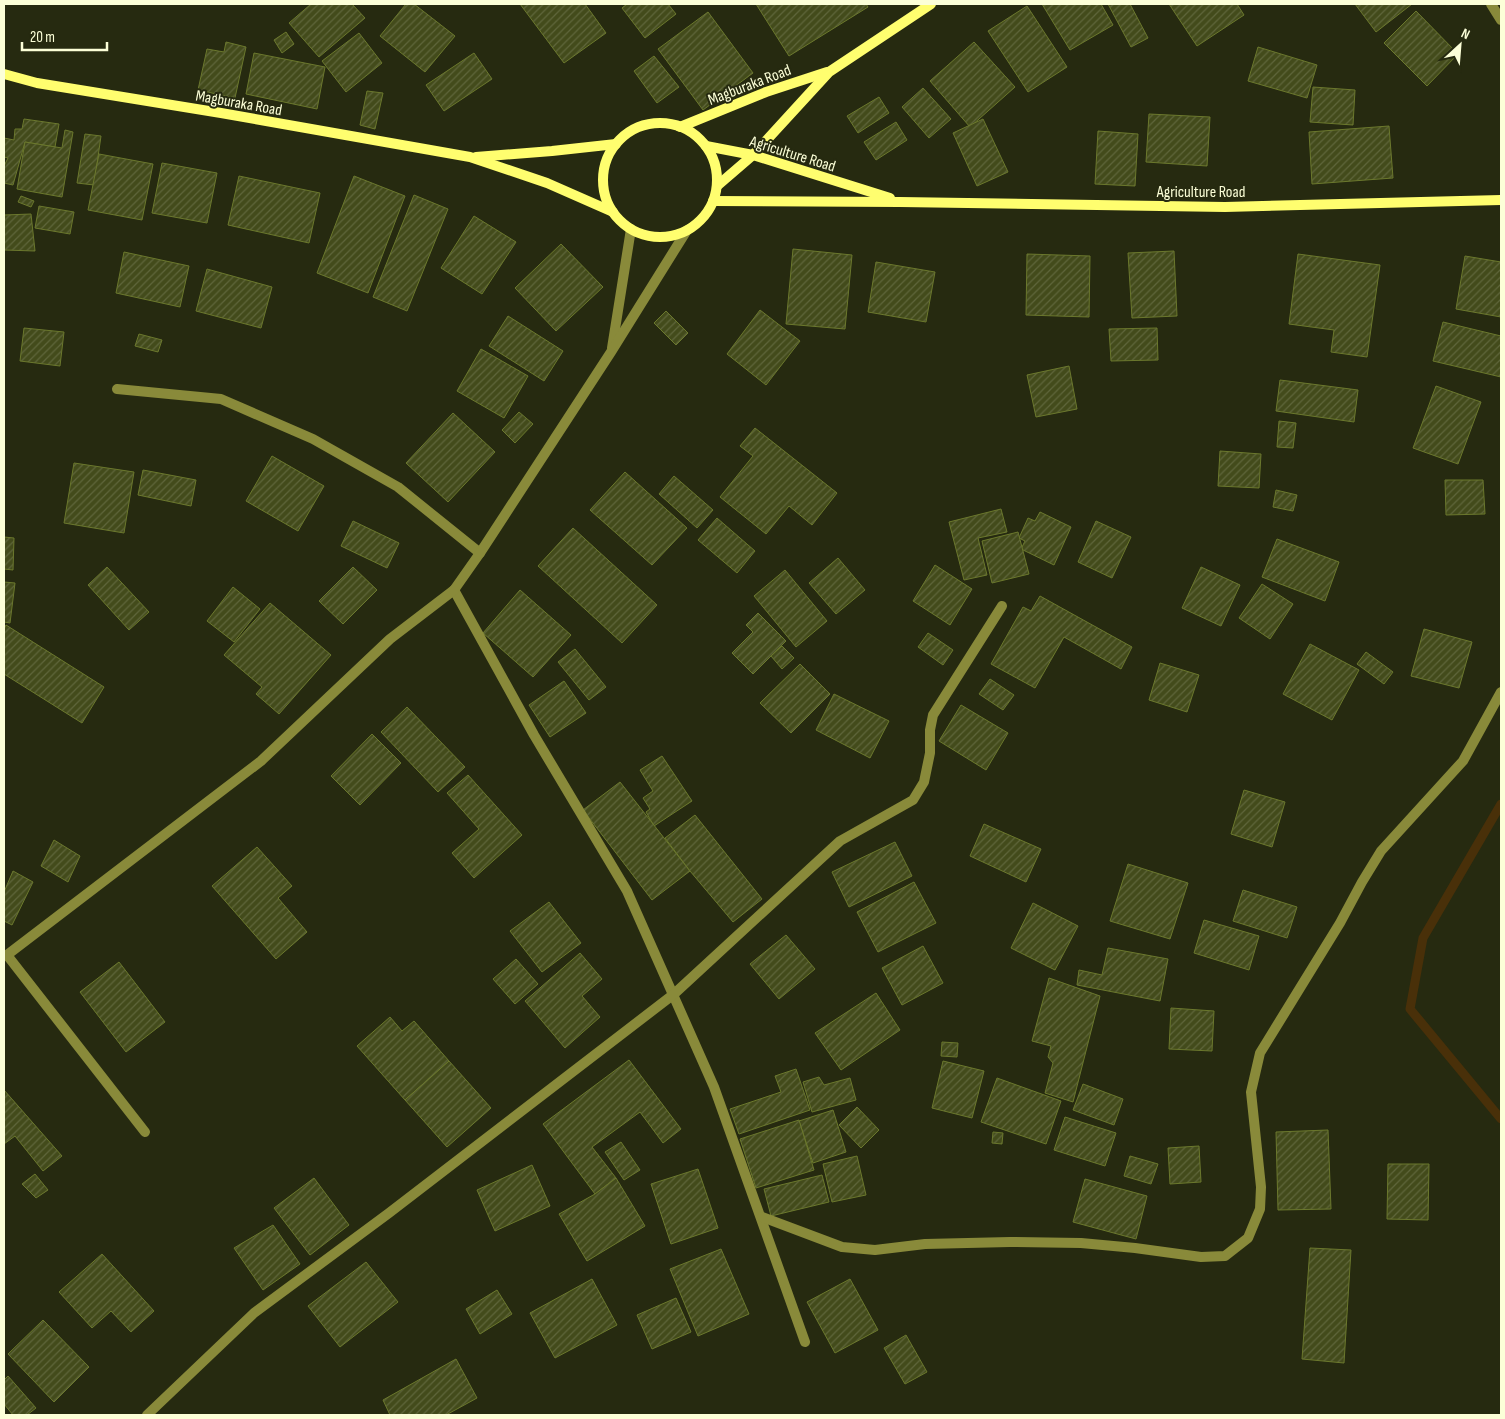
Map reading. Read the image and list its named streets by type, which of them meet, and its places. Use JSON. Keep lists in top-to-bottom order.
{
  "streets": {
    "main road": ["Magburaka Road", "Agriculture Road"]
  },
  "crossings": [
    ["Magburaka Road", "Agriculture Road"]
  ],
  "scale_bar": "20 m",
  "north": "top right"
}
